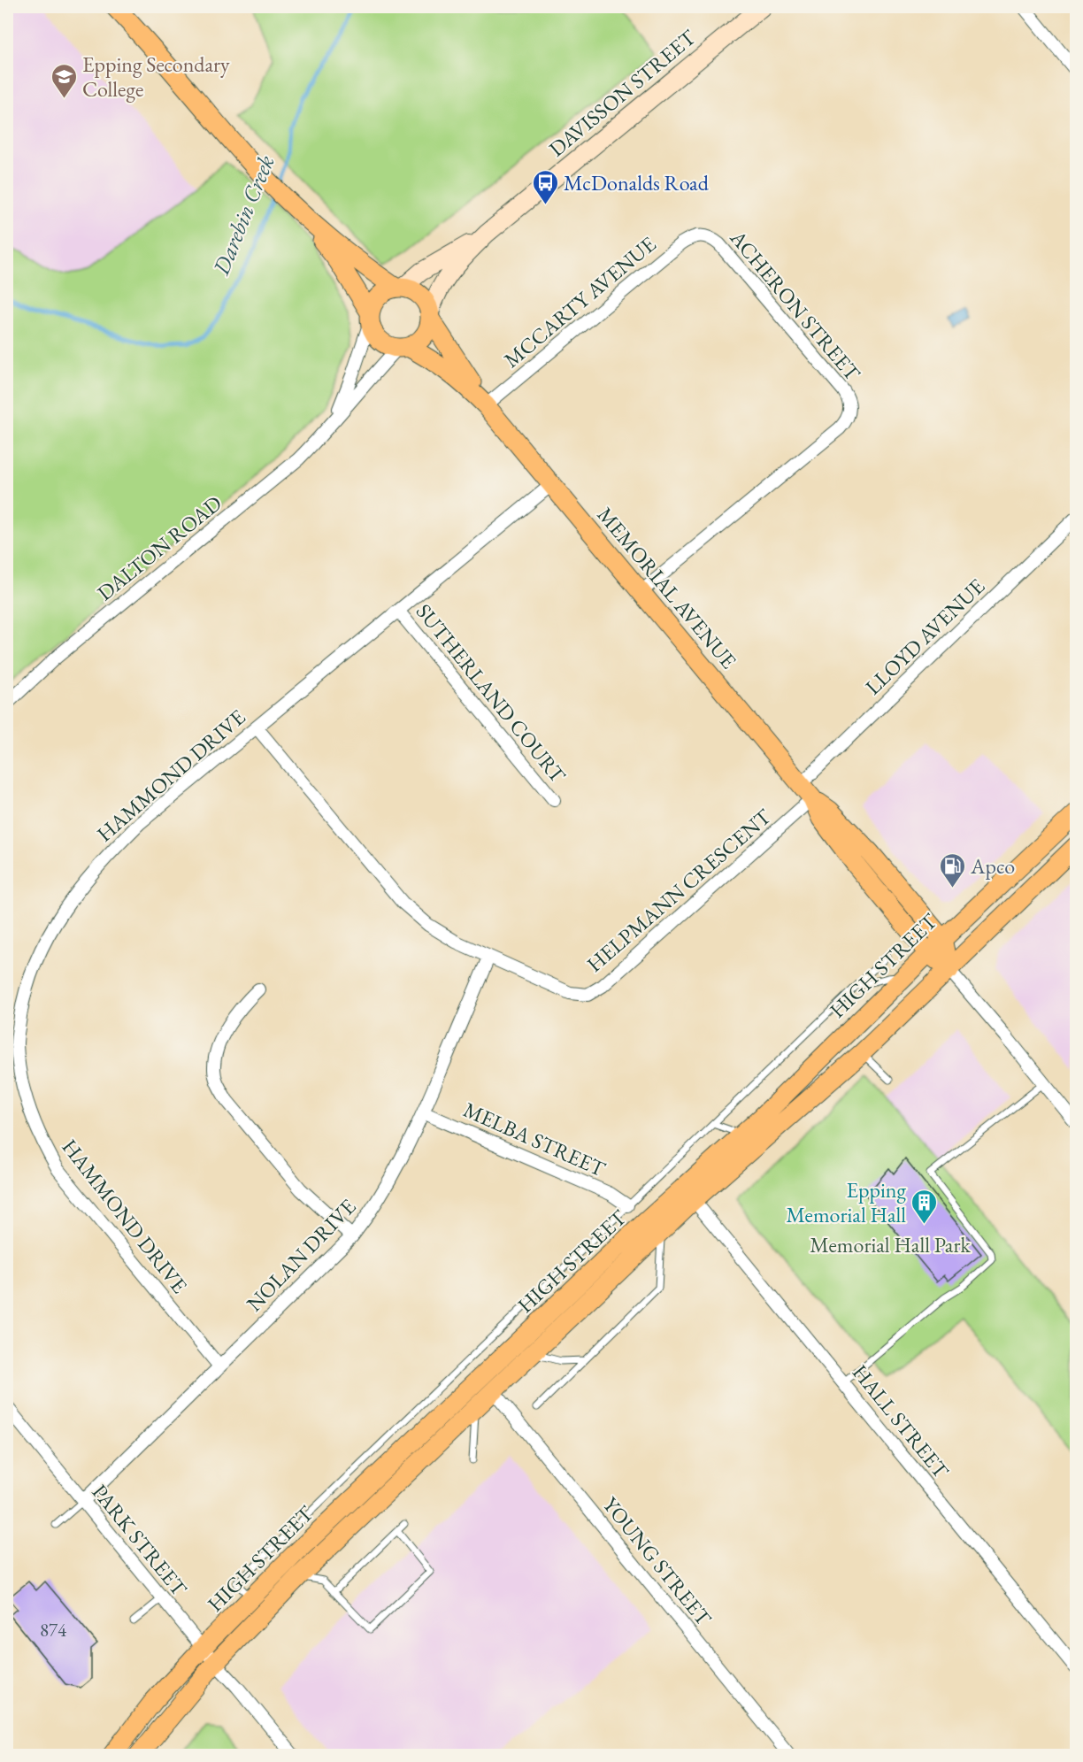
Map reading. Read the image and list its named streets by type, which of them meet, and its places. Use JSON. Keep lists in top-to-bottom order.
{
  "streets": {
    "main road": ["MEMORIAL AVENUE", "HIGH STREET"],
    "street": [
      "DAVISSON STREET",
      "MCCARTY AVENUE",
      "ACHERON STREET",
      "DALTON ROAD",
      "LLOYD AVENUE",
      "SUTHERLAND COURT",
      "HAMMOND DRIVE",
      "HELPMANN CRESCENT",
      "MELBA STREET",
      "NOLAN DRIVE",
      "HALL STREET",
      "PARK STREET",
      "YOUNG STREET"
    ]
  },
  "crossings": [
    ["DAVISSON STREET", "DALTON ROAD"],
    ["DAVISSON STREET", "MEMORIAL AVENUE"],
    ["MCCARTY AVENUE", "ACHERON STREET"],
    ["MCCARTY AVENUE", "MEMORIAL AVENUE"],
    ["ACHERON STREET", "MEMORIAL AVENUE"],
    ["DALTON ROAD", "MEMORIAL AVENUE"],
    ["MEMORIAL AVENUE", "LLOYD AVENUE"],
    ["MEMORIAL AVENUE", "HAMMOND DRIVE"],
    ["MEMORIAL AVENUE", "HELPMANN CRESCENT"],
    ["MEMORIAL AVENUE", "HIGH STREET"],
    ["SUTHERLAND COURT", "HAMMOND DRIVE"],
    ["HAMMOND DRIVE", "HELPMANN CRESCENT"],
    ["HAMMOND DRIVE", "NOLAN DRIVE"],
    ["HELPMANN CRESCENT", "NOLAN DRIVE"],
    ["HIGH STREET", "HALL STREET"],
    ["HIGH STREET", "PARK STREET"],
    ["HIGH STREET", "YOUNG STREET"],
    ["MELBA STREET", "NOLAN DRIVE"],
    ["NOLAN DRIVE", "PARK STREET"]
  ],
  "water": ["Darebin Creek"],
  "parks": ["Memorial Hall Park"],
  "places": {
    "school or university": ["Epping Secondary College"],
    "bus stop": ["McDonalds Road"],
    "fuel station": ["Apco"],
    "building": ["Epping Memorial Hall"]
  },
  "house_numbers": ["874"]
}
